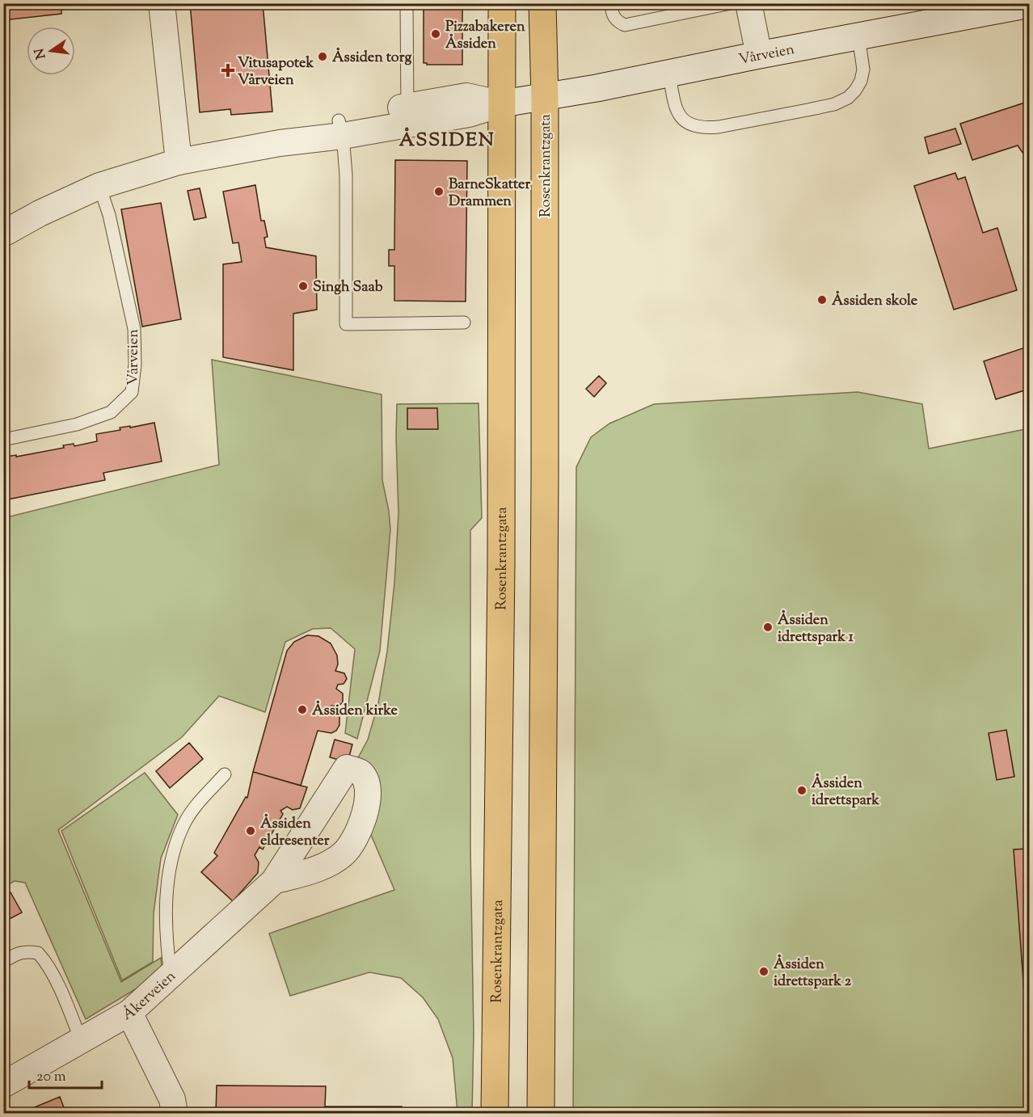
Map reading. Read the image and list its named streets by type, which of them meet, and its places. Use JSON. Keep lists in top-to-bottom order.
{
  "streets": {
    "main road": ["Vårveien", "Rosenkrantzgata"],
    "street": ["Åkerveien"]
  },
  "crossings": [
    ["Vårveien", "Rosenkrantzgata"]
  ],
  "districts": ["ÅSSIDEN"],
  "places": {
    "other": [
      "Pizzabakeren Åssiden",
      "Åssiden torg",
      "BarneSkatter Drammen",
      "Singh Saab",
      "Åssiden skole",
      "Åssiden idrettspark 1",
      "Åssiden kirke",
      "Åssiden idrettspark",
      "Åssiden eldresenter",
      "Åssiden idrettspark 2"
    ],
    "health": ["Vitusapotek Vårveien"]
  },
  "scale_bar": "20 m",
  "north": "left"
}
